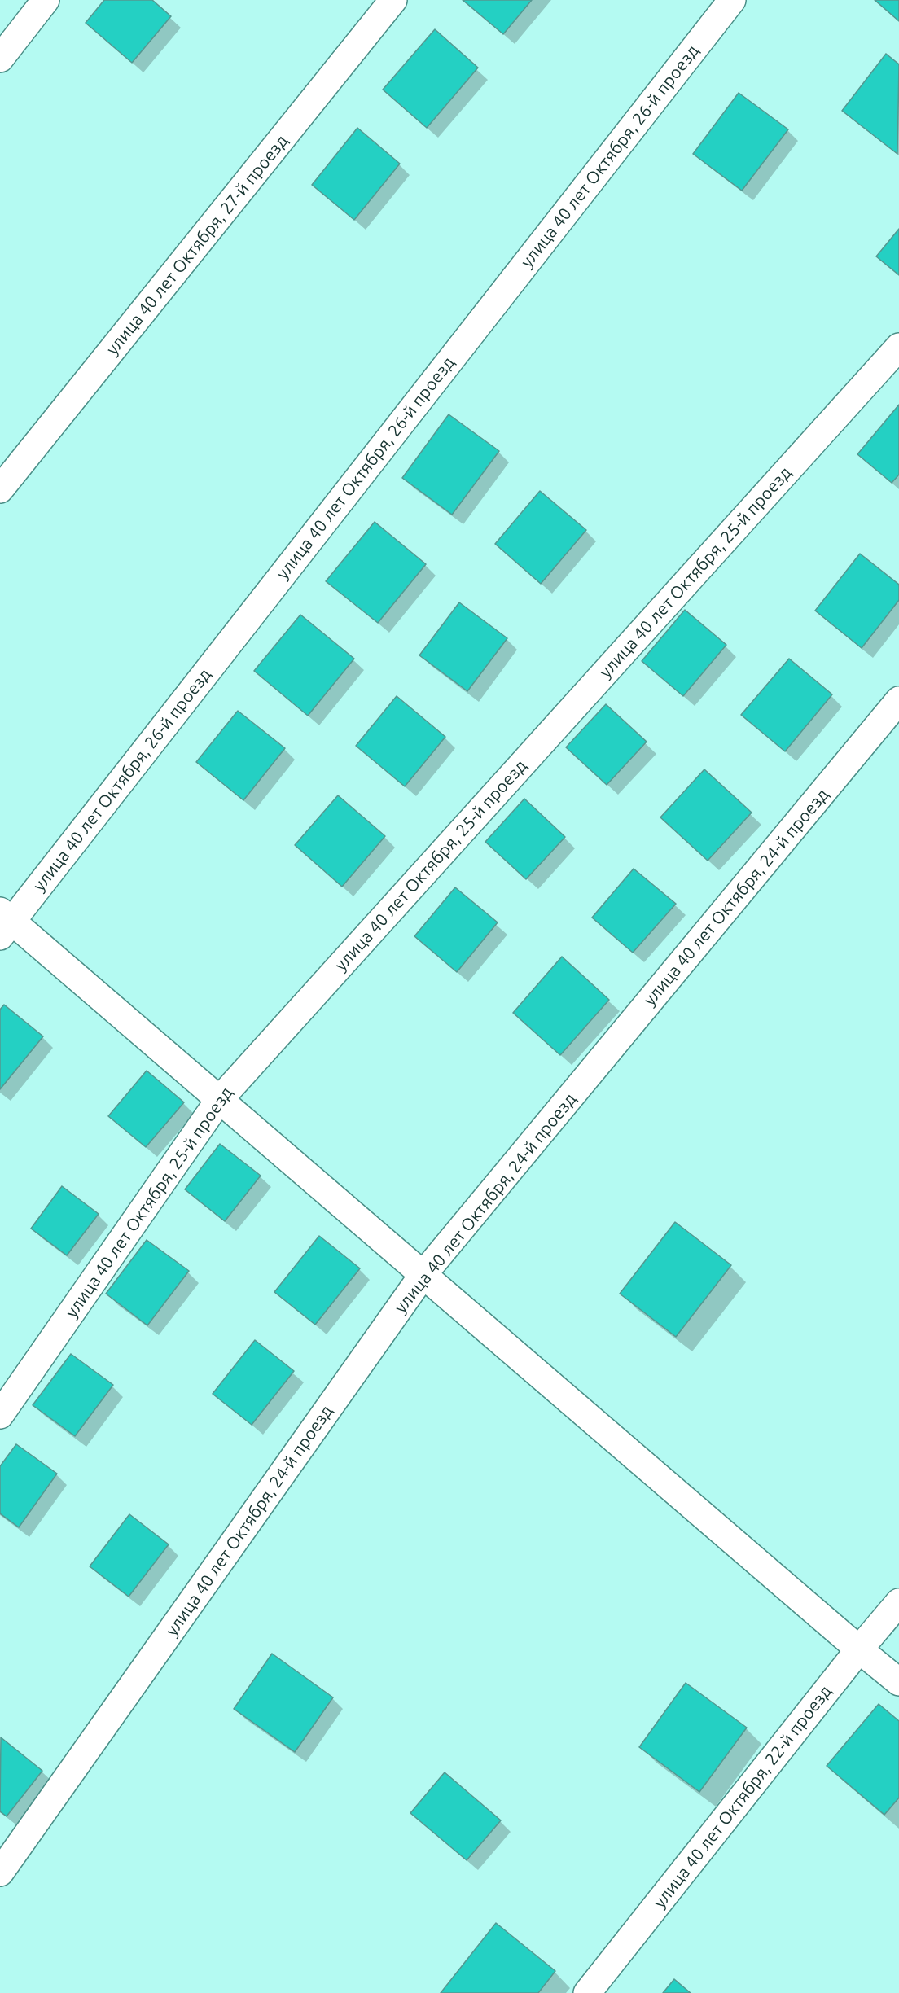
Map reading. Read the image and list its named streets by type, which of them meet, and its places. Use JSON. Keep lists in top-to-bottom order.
{
  "streets": {
    "street": [
      "улица 40 лет Октября, 26-й проезд",
      "улица 40 лет Октября, 27-й проезд",
      "улица 40 лет Октября, 25-й проезд",
      "улица 40 лет Октября, 24-й проезд",
      "улица 40 лет Октября, 22-й проезд"
    ]
  }
}
